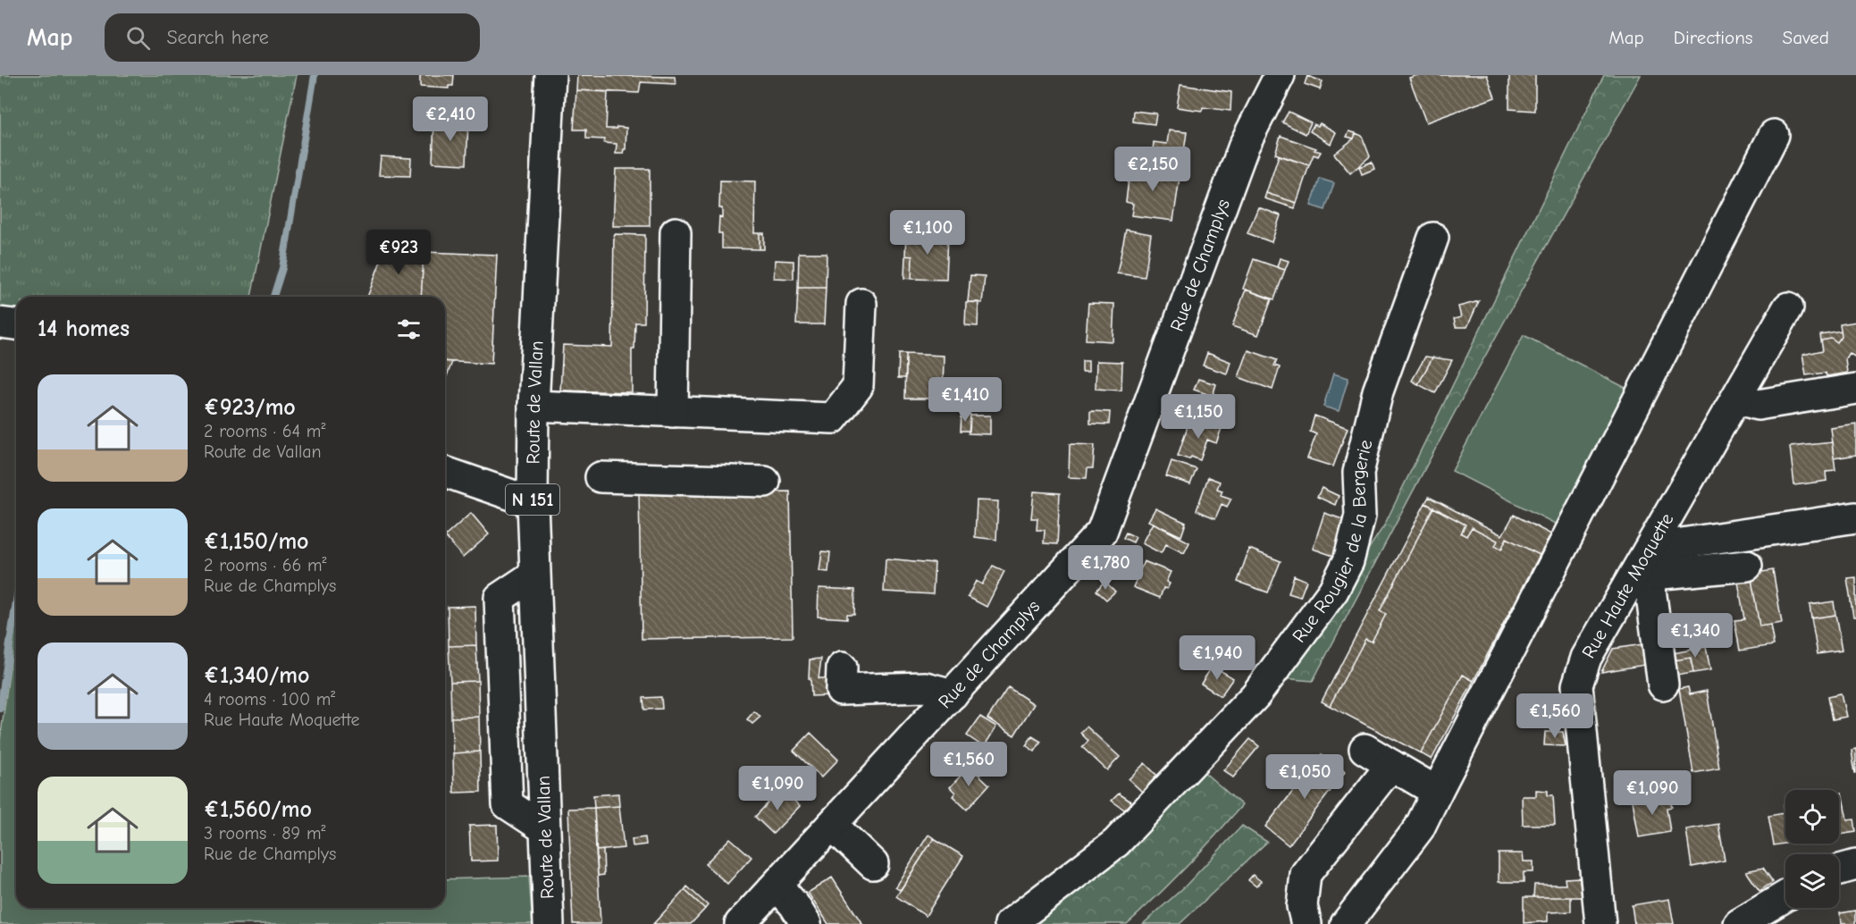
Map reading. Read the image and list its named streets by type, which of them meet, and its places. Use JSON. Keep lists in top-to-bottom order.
{
  "streets": {
    "street": [
      "Rue de Champlys",
      "Route de Vallan",
      "N 151",
      "Rue Rougier de la Bergerie",
      "Rue Haute Moquette"
    ]
  },
  "page": {
    "header": "Map",
    "search": "Search here",
    "nav": ["Map", "Directions", "Saved"],
    "price": [
      "€2,410",
      "€2,150",
      "€1,100",
      "€923",
      "€1,410",
      "€1,150",
      "€1,780",
      "€1,340",
      "€1,940",
      "€1,560",
      "€1,560",
      "€1,050",
      "€1,090",
      "€1,090"
    ],
    "heading": "14 homes",
    "list": [
      {
        "name": "€923/mo",
        "note": "2 rooms · 64 m² · Route de Vallan"
      },
      {
        "name": "€1,150/mo",
        "note": "2 rooms · 66 m² · Rue de Champlys"
      },
      {
        "name": "€1,340/mo",
        "note": "4 rooms · 100 m² · Rue Haute Moquette"
      },
      {
        "name": "€1,560/mo",
        "note": "3 rooms · 89 m² · Rue de Champlys"
      }
    ]
  }
}
